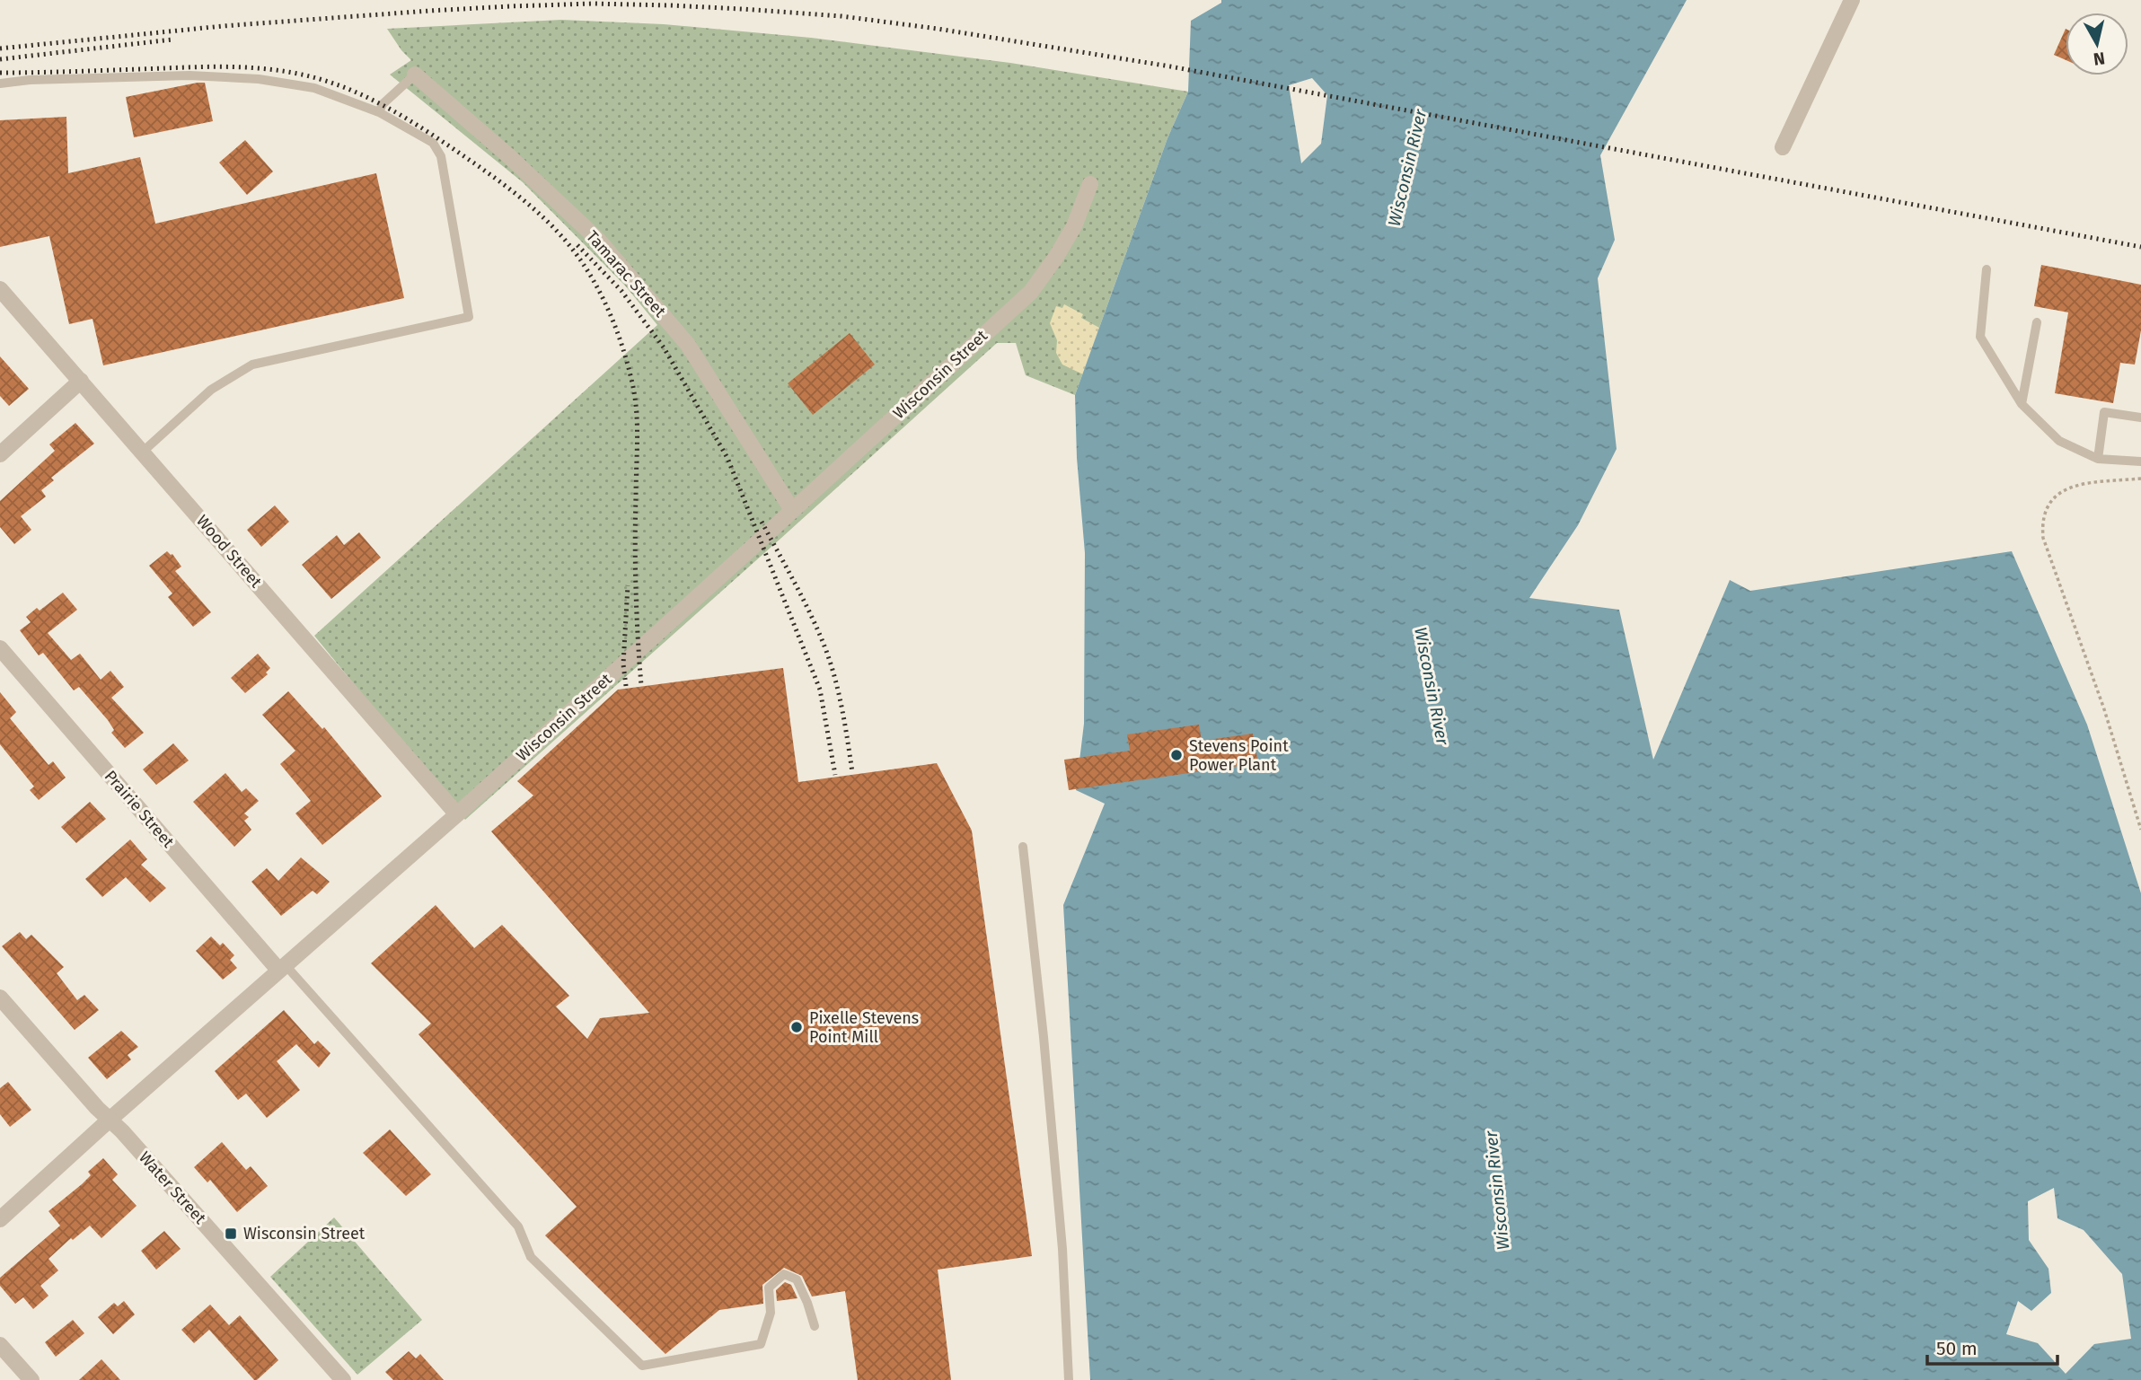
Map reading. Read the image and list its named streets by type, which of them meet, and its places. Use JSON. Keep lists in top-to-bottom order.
{
  "streets": {
    "street": [
      "Tamarac Street",
      "Wisconsin Street",
      "Wood Street",
      "Prairie Street",
      "Water Street"
    ]
  },
  "crossings": [
    ["Tamarac Street", "Wisconsin Street"],
    ["Wisconsin Street", "Wood Street"],
    ["Wisconsin Street", "Prairie Street"],
    ["Wisconsin Street", "Water Street"]
  ],
  "water": ["Wisconsin River"],
  "places": {
    "other": ["Stevens Point Power Plant", "Pixelle Stevens Point Mill"],
    "transit": ["Wisconsin Street"]
  },
  "scale_bar": "50 m",
  "north": "bottom"
}
